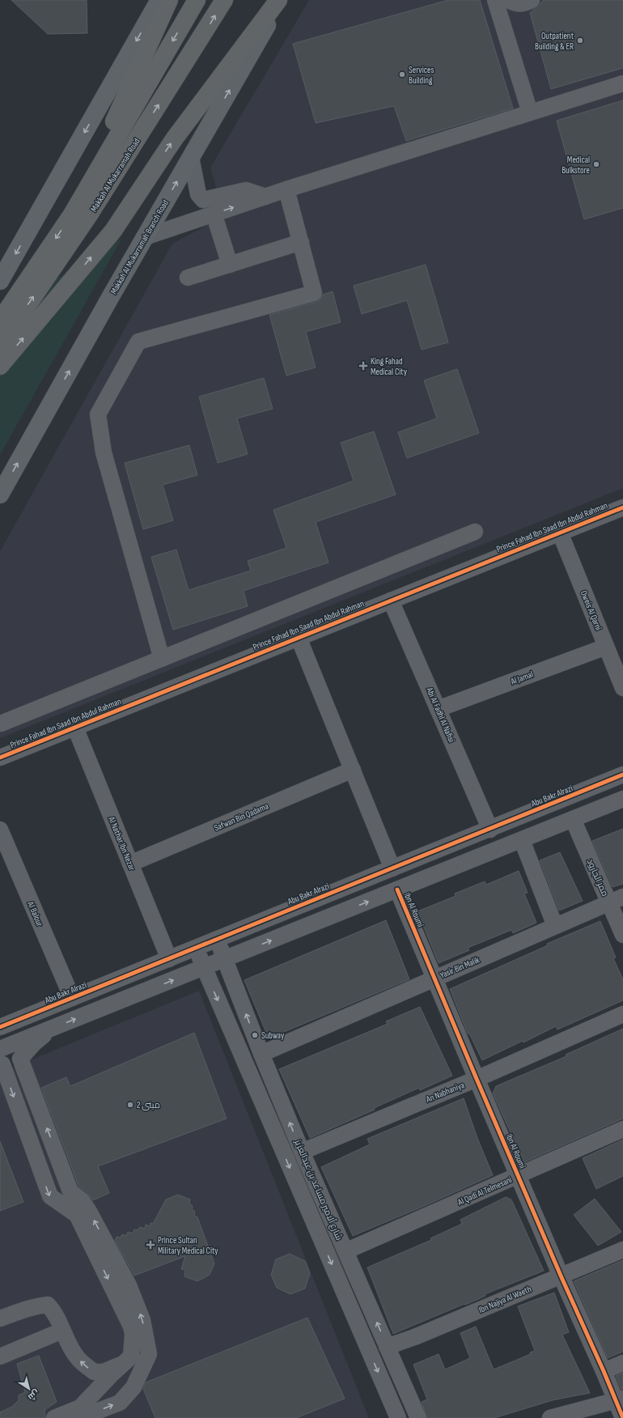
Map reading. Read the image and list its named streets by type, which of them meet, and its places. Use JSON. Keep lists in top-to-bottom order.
{
  "streets": {
    "highway": ["Makkah Al Mukarramah Road"],
    "main road": ["Makkah Al Mukarramah Branch Road"],
    "street": [
      "Prince Fahad Ibn Saad Ibn Abdul Rahman",
      "Oweis Al Qarni",
      "Al Jamal",
      "Abi Al Fadhl Al Nafisi",
      "Abu Bakr Alrazi",
      "Safwan Bin Qadama",
      "Al Nathar Ibn Nezar",
      "ممر الجارود",
      "Ibn Al Roumi",
      "Al Balour",
      "Yasir Bin Malik",
      "An Nabhaniya",
      "شارع ألامير مساعد بن عبدالعزيز",
      "Al Qadi Al Telmesani",
      "Ibn Najiya Al Waeth"
    ]
  },
  "crossings": [
    ["Prince Fahad Ibn Saad Ibn Abdul Rahman", "Oweis Al Qarni"],
    ["Prince Fahad Ibn Saad Ibn Abdul Rahman", "Abi Al Fadhl Al Nafisi"],
    ["Prince Fahad Ibn Saad Ibn Abdul Rahman", "Al Nathar Ibn Nezar"],
    ["Oweis Al Qarni", "Al Jamal"],
    ["Al Jamal", "Abi Al Fadhl Al Nafisi"],
    ["Abi Al Fadhl Al Nafisi", "Abu Bakr Alrazi"],
    ["Abu Bakr Alrazi", "Al Nathar Ibn Nezar"],
    ["Abu Bakr Alrazi", "Al Balour"],
    ["Abu Bakr Alrazi", "شارع ألامير مساعد بن عبدالعزيز"],
    ["Safwan Bin Qadama", "Al Nathar Ibn Nezar"],
    ["ممر الجارود", "Yasir Bin Malik"],
    ["Ibn Al Roumi", "Yasir Bin Malik"],
    ["Ibn Al Roumi", "An Nabhaniya"],
    ["Ibn Al Roumi", "Al Qadi Al Telmesani"],
    ["Ibn Al Roumi", "Ibn Najiya Al Waeth"],
    ["Yasir Bin Malik", "شارع ألامير مساعد بن عبدالعزيز"],
    ["An Nabhaniya", "شارع ألامير مساعد بن عبدالعزيز"],
    ["شارع ألامير مساعد بن عبدالعزيز", "Al Qadi Al Telmesani"],
    ["شارع ألامير مساعد بن عبدالعزيز", "Ibn Najiya Al Waeth"]
  ],
  "places": {
    "other": [
      "Outpatient Building & ER",
      "Services Building",
      "Medical Bulkstore",
      "Subway",
      "مبنى 2"
    ],
    "health": ["King Fahad Medical City", "Prince Sultan Military Medical City"]
  },
  "north": "bottom right"
}
